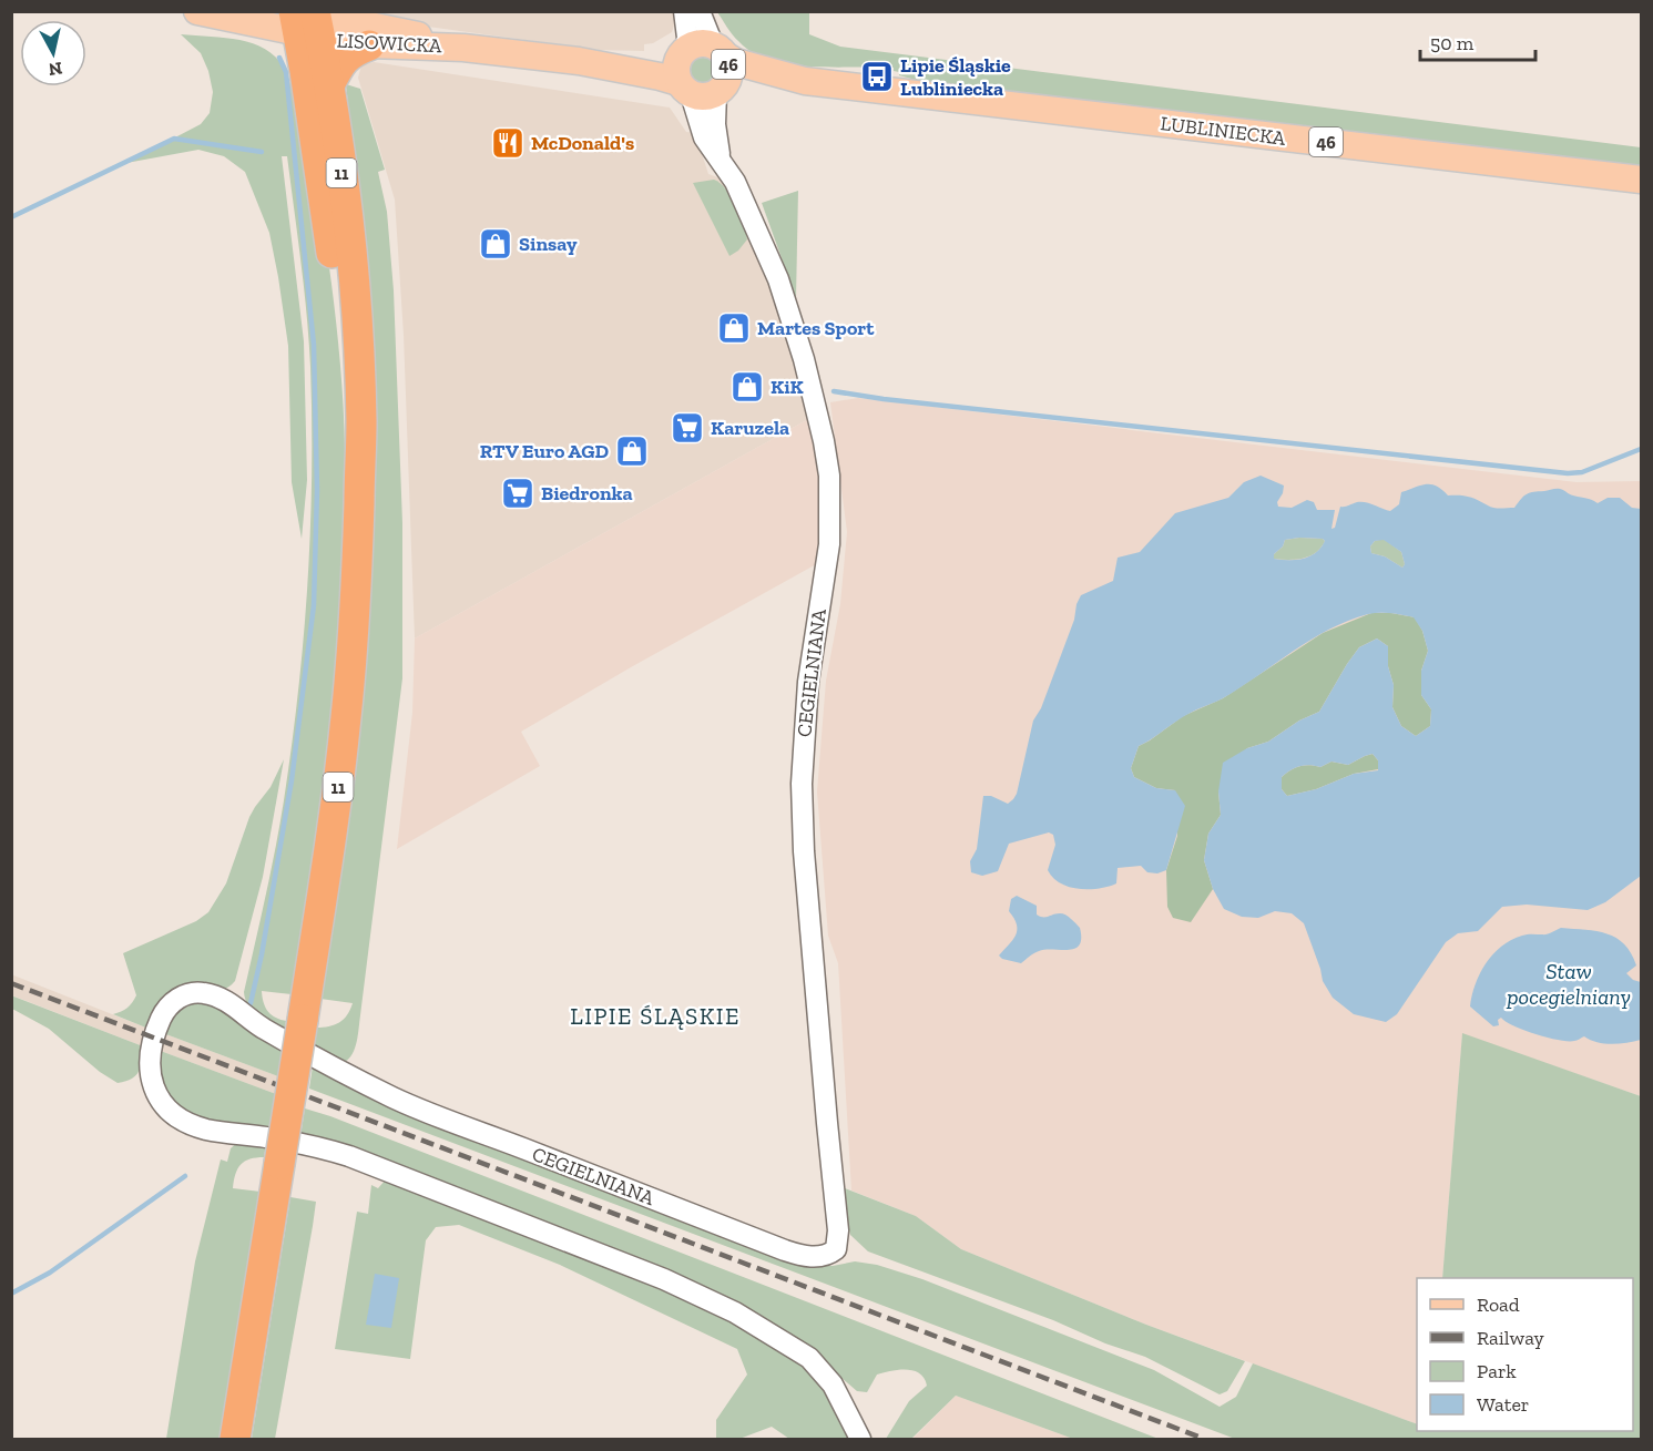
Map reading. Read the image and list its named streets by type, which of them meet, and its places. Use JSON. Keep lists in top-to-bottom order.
{
  "streets": {
    "highway": ["11"],
    "main road": ["LISOWICKA", "46", "LUBLINIECKA"],
    "street": ["CEGIELNIANA"]
  },
  "crossings": [
    ["LISOWICKA", "46"],
    ["LISOWICKA", "LUBLINIECKA"],
    ["LISOWICKA", "11"],
    ["LISOWICKA", "CEGIELNIANA"],
    ["46", "LUBLINIECKA"],
    ["46", "CEGIELNIANA"],
    ["LUBLINIECKA", "CEGIELNIANA"]
  ],
  "districts": ["LIPIE ŚLĄSKIE"],
  "water": ["Staw pocegielniany"],
  "places": {
    "bus stop": ["Lipie Śląskie Lubliniecka"],
    "restaurant": ["McDonald's"],
    "shop": [
      "Sinsay",
      "Martes Sport",
      "KiK",
      "RTV Euro AGD"
    ],
    "supermarket": ["Karuzela", "Biedronka"]
  },
  "legend": [
    "Road",
    "Railway",
    "Park",
    "Water"
  ],
  "scale_bar": "50 m",
  "north": "bottom"
}
